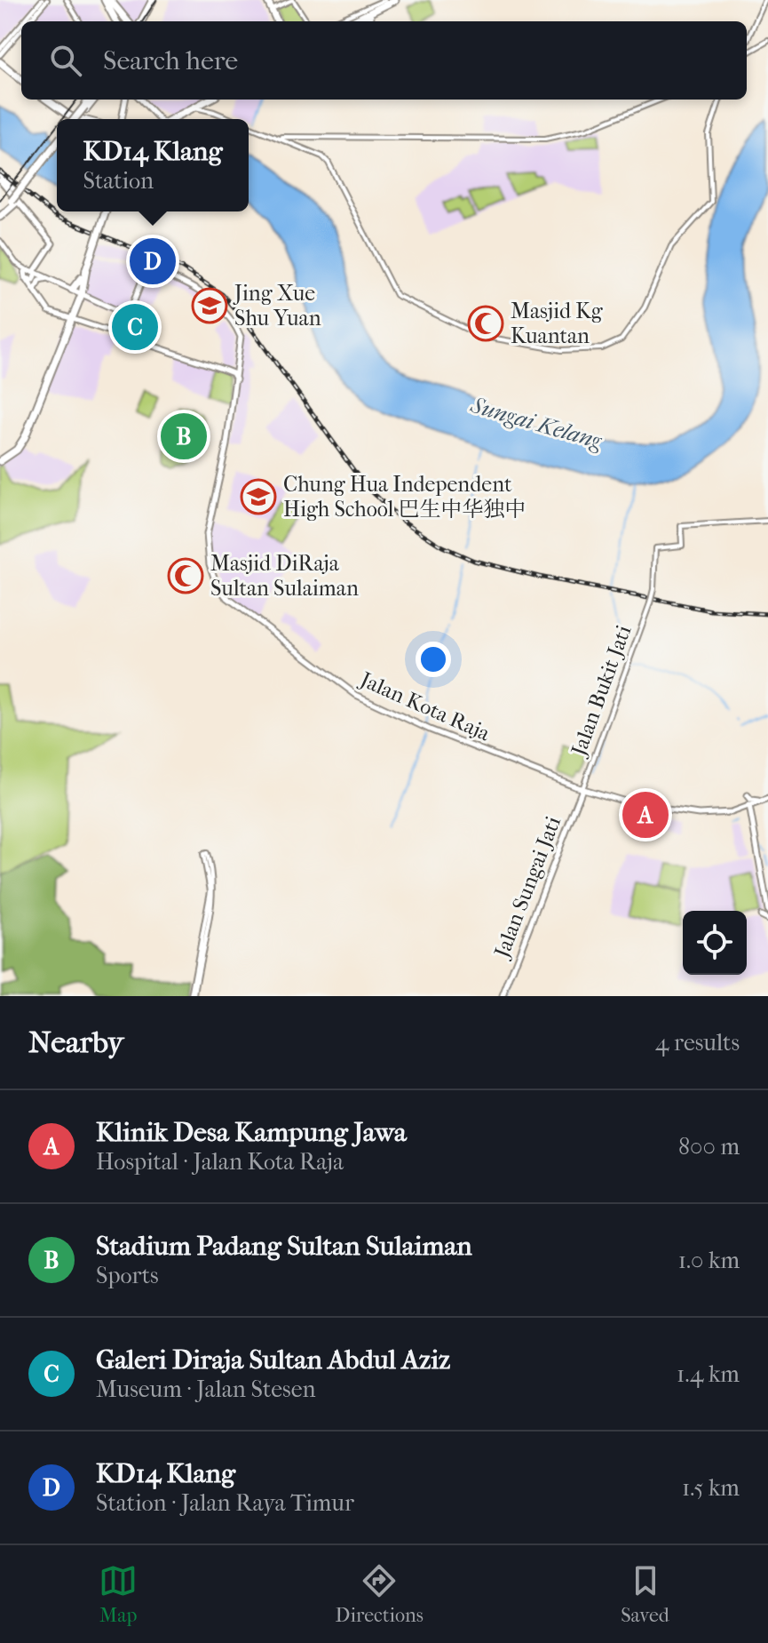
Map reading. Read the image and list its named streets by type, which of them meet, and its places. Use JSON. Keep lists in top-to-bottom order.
{
  "streets": {
    "main road": ["Jalan Kota Raja", "Jalan Sungai Jati"],
    "street": ["Jalan Bukit Jati"]
  },
  "crossings": [
    ["Jalan Bukit Jati", "Jalan Kota Raja"],
    ["Jalan Bukit Jati", "Jalan Sungai Jati"],
    ["Jalan Kota Raja", "Jalan Sungai Jati"]
  ],
  "water": ["Sungai Kelang"],
  "places": {
    "school or university": ["Jing Xue Shu Yuan", "Chung Hua Independent High School 巴生中华独中"],
    "mosque": ["Masjid Kg Kuantan", "Masjid DiRaja Sultan Sulaiman"]
  },
  "page": {
    "search": "Search here",
    "popup": ["KD14 Klang", "Station"],
    "pins": [
      "D",
      "C",
      "B",
      "A"
    ],
    "heading": ["Nearby", "4 results"],
    "list": [
      {
        "mark": "A",
        "name": "Klinik Desa Kampung Jawa",
        "note": "Hospital · Jalan Kota Raja",
        "value": "800 m"
      },
      {
        "mark": "B",
        "name": "Stadium Padang Sultan Sulaiman",
        "note": "Sports",
        "value": "1.0 km"
      },
      {
        "mark": "C",
        "name": "Galeri Diraja Sultan Abdul Aziz",
        "note": "Museum · Jalan Stesen",
        "value": "1.4 km"
      },
      {
        "mark": "D",
        "name": "KD14 Klang",
        "note": "Station · Jalan Raya Timur",
        "value": "1.5 km"
      }
    ],
    "nav": ["Map", "Directions", "Saved"]
  }
}
